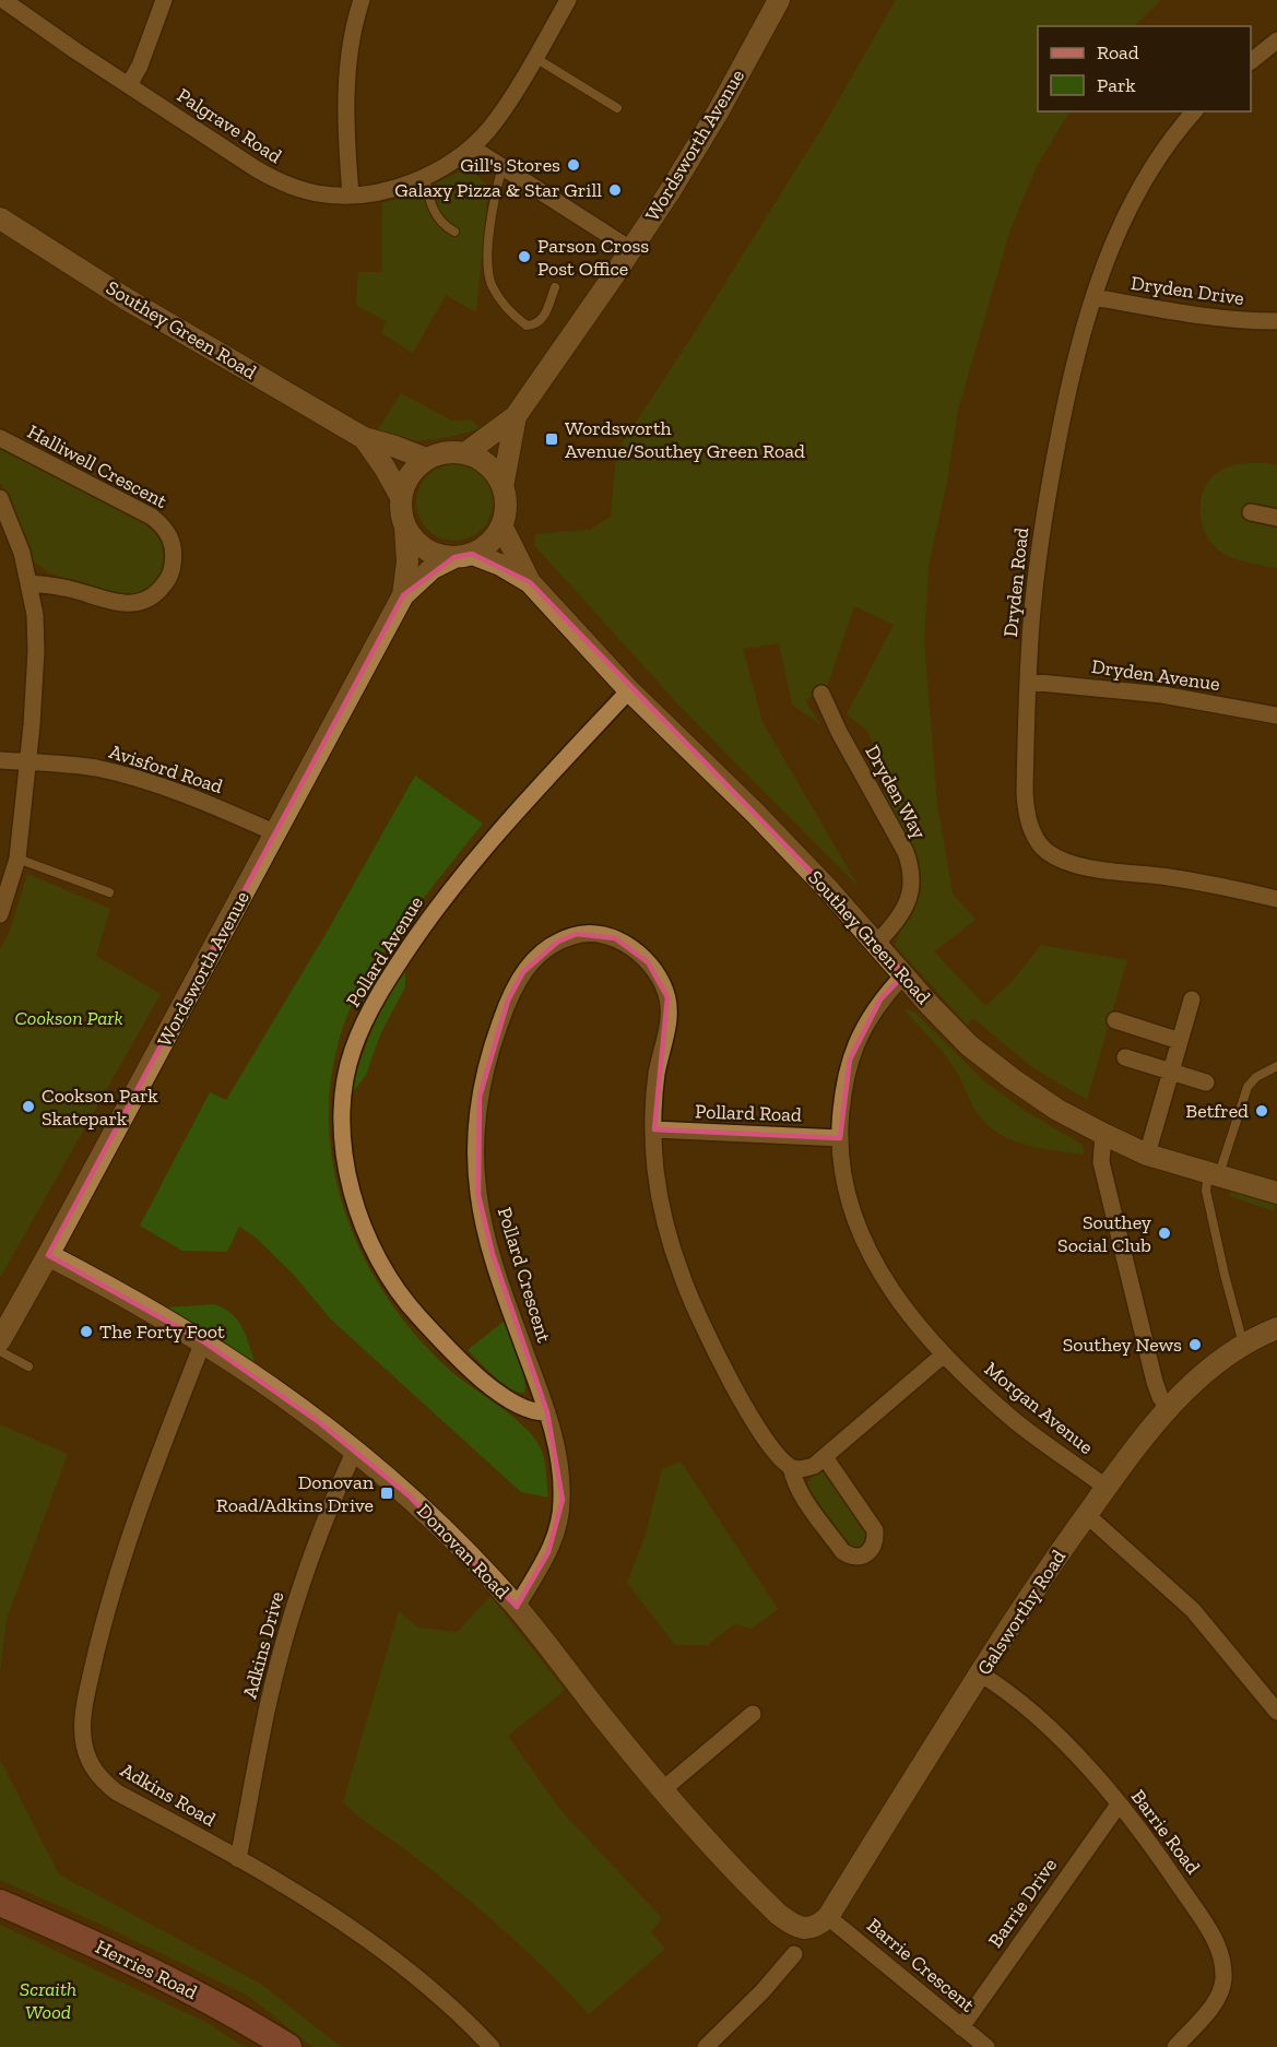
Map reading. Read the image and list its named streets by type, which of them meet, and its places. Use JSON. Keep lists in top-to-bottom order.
{
  "streets": {
    "main road": ["Herries Road"],
    "street": [
      "Palgrave Road",
      "Wordsworth Avenue",
      "Dryden Drive",
      "Southey Green Road",
      "Halliwell Crescent",
      "Dryden Road",
      "Dryden Avenue",
      "Avisford Road",
      "Dryden Way",
      "Pollard Avenue",
      "Pollard Road",
      "Pollard Crescent",
      "Morgan Avenue",
      "Donovan Road",
      "Galsworthy Road",
      "Adkins Drive",
      "Adkins Road",
      "Barrie Road",
      "Barrie Drive",
      "Barrie Crescent"
    ]
  },
  "crossings": [
    ["Wordsworth Avenue", "Southey Green Road"],
    ["Wordsworth Avenue", "Avisford Road"],
    ["Wordsworth Avenue", "Donovan Road"],
    ["Dryden Drive", "Dryden Road"],
    ["Southey Green Road", "Dryden Way"],
    ["Southey Green Road", "Pollard Avenue"],
    ["Southey Green Road", "Morgan Avenue"],
    ["Dryden Road", "Dryden Avenue"],
    ["Pollard Avenue", "Pollard Crescent"],
    ["Pollard Road", "Pollard Crescent"],
    ["Pollard Road", "Morgan Avenue"],
    ["Pollard Crescent", "Donovan Road"],
    ["Morgan Avenue", "Galsworthy Road"],
    ["Donovan Road", "Galsworthy Road"],
    ["Donovan Road", "Adkins Drive"],
    ["Donovan Road", "Adkins Road"],
    ["Donovan Road", "Barrie Crescent"],
    ["Galsworthy Road", "Barrie Road"],
    ["Galsworthy Road", "Barrie Crescent"],
    ["Adkins Drive", "Adkins Road"],
    ["Barrie Road", "Barrie Drive"],
    ["Barrie Drive", "Barrie Crescent"]
  ],
  "parks": ["Cookson Park", "Scraith Wood"],
  "places": {
    "other": [
      "Gill's Stores",
      "Galaxy Pizza & Star Grill",
      "Parson Cross Post Office",
      "Cookson Park Skatepark",
      "Betfred",
      "Southey Social Club",
      "The Forty Foot",
      "Southey News"
    ],
    "transit": ["Wordsworth Avenue/Southey Green Road", "Donovan Road/Adkins Drive"]
  },
  "legend": ["Road", "Park"]
}
